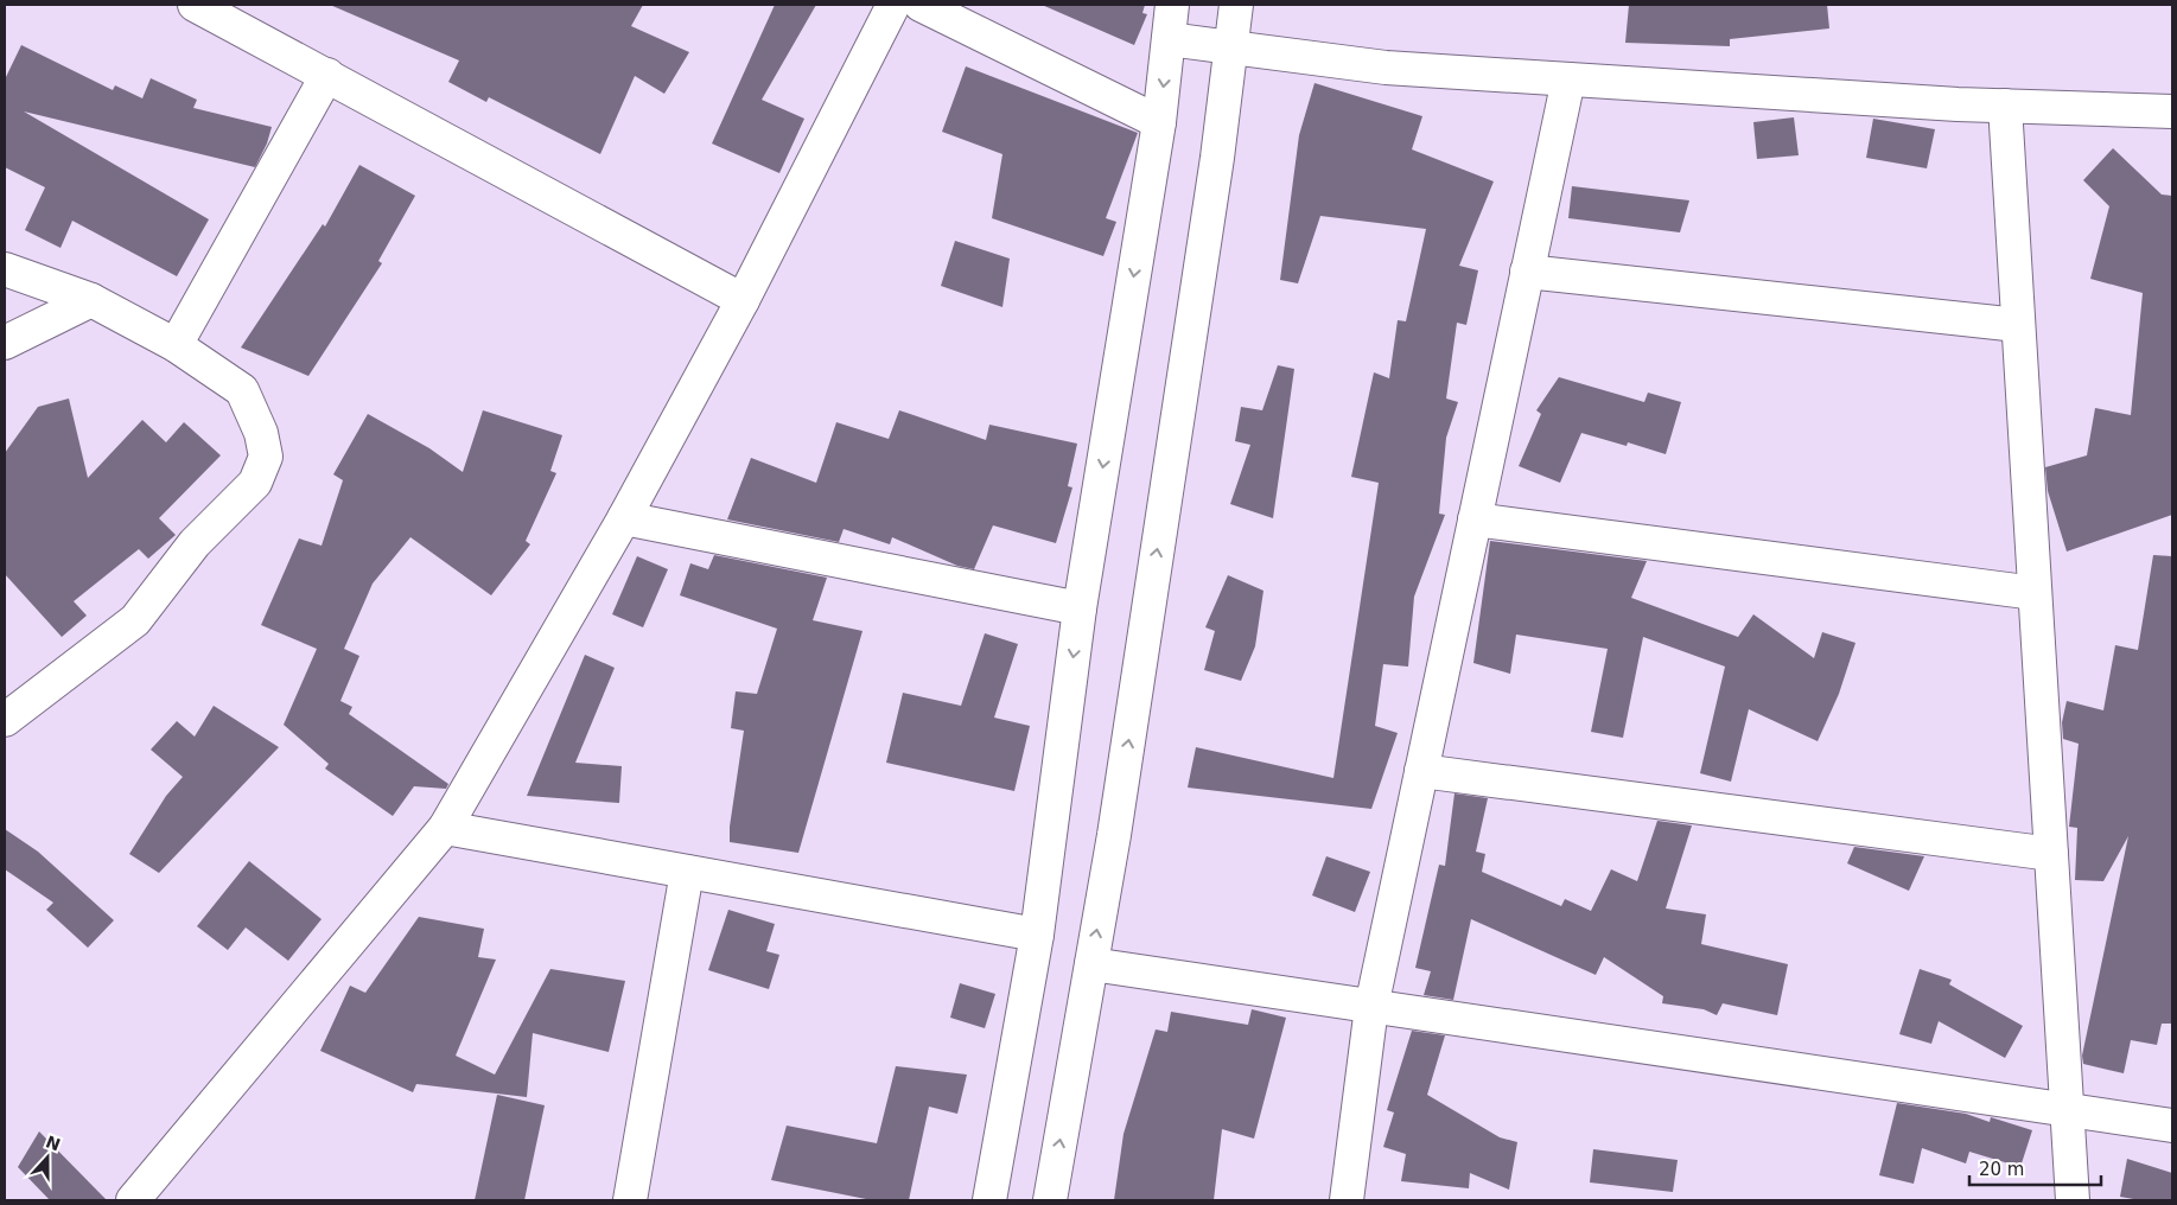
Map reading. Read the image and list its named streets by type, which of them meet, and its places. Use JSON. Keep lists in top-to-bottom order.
{
  "scale_bar": "20 m",
  "north": "top"
}
